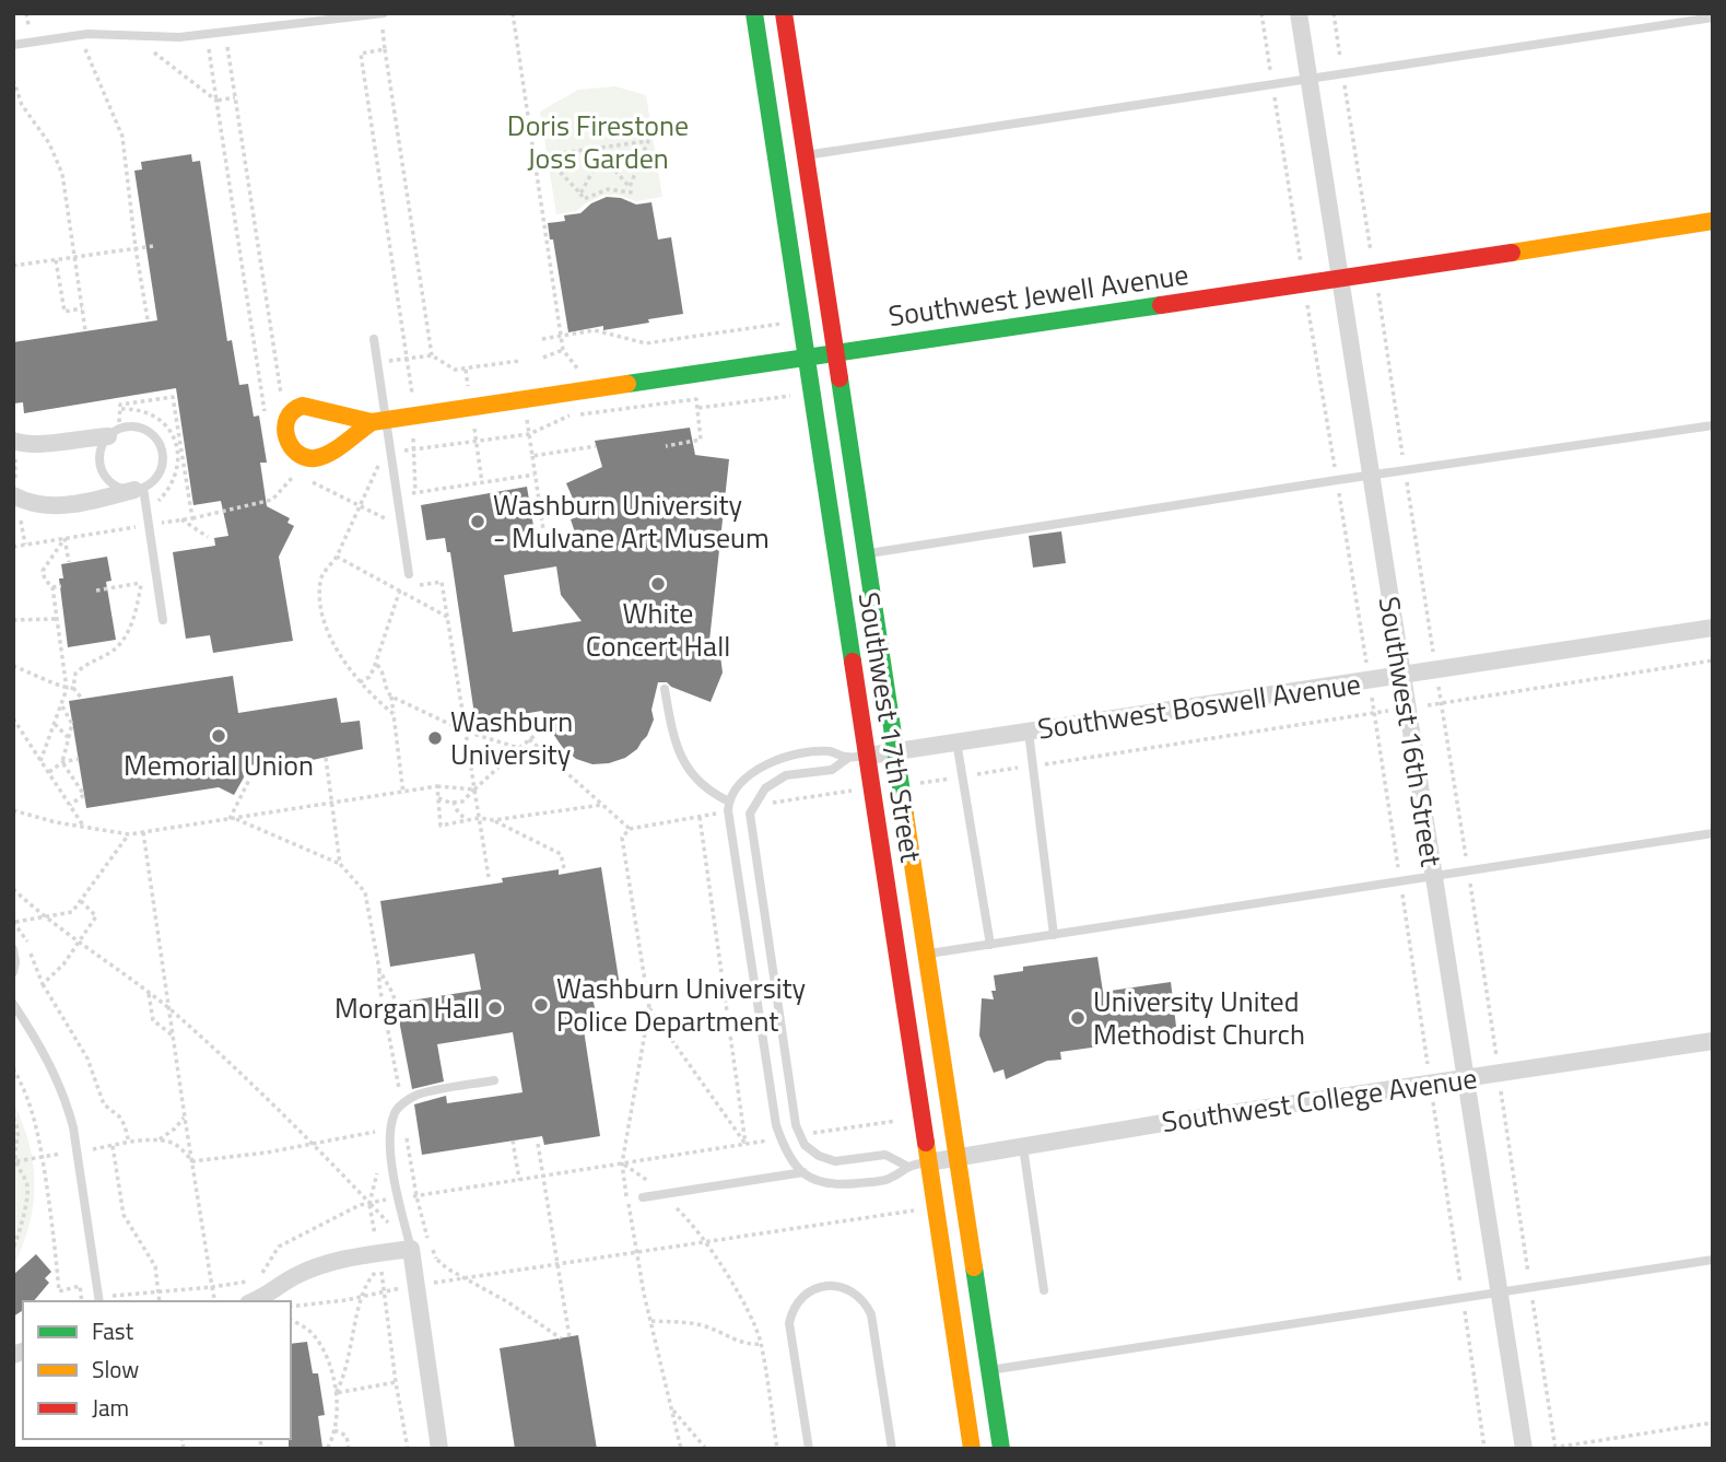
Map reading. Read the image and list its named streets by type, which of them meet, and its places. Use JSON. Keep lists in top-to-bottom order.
{
  "streets": {
    "main road": ["Southwest Jewell Avenue", "Southwest 17th Street"],
    "street": ["Southwest Boswell Avenue", "Southwest 16th Street", "Southwest College Avenue"]
  },
  "crossings": [
    ["Southwest Jewell Avenue", "Southwest 17th Street"],
    ["Southwest Jewell Avenue", "Southwest 16th Street"],
    ["Southwest Boswell Avenue", "Southwest 17th Street"],
    ["Southwest Boswell Avenue", "Southwest 16th Street"],
    ["Southwest 17th Street", "Southwest College Avenue"],
    ["Southwest 16th Street", "Southwest College Avenue"]
  ],
  "parks": ["Doris Firestone Joss Garden"],
  "places": [
    "Washburn University - Mulvane Art Museum",
    "White Concert Hall",
    "Memorial Union",
    "Washburn University",
    "Washburn University Police Department",
    "Morgan Hall",
    "University United Methodist Church"
  ],
  "legend": ["Fast", "Slow", "Jam"]
}
